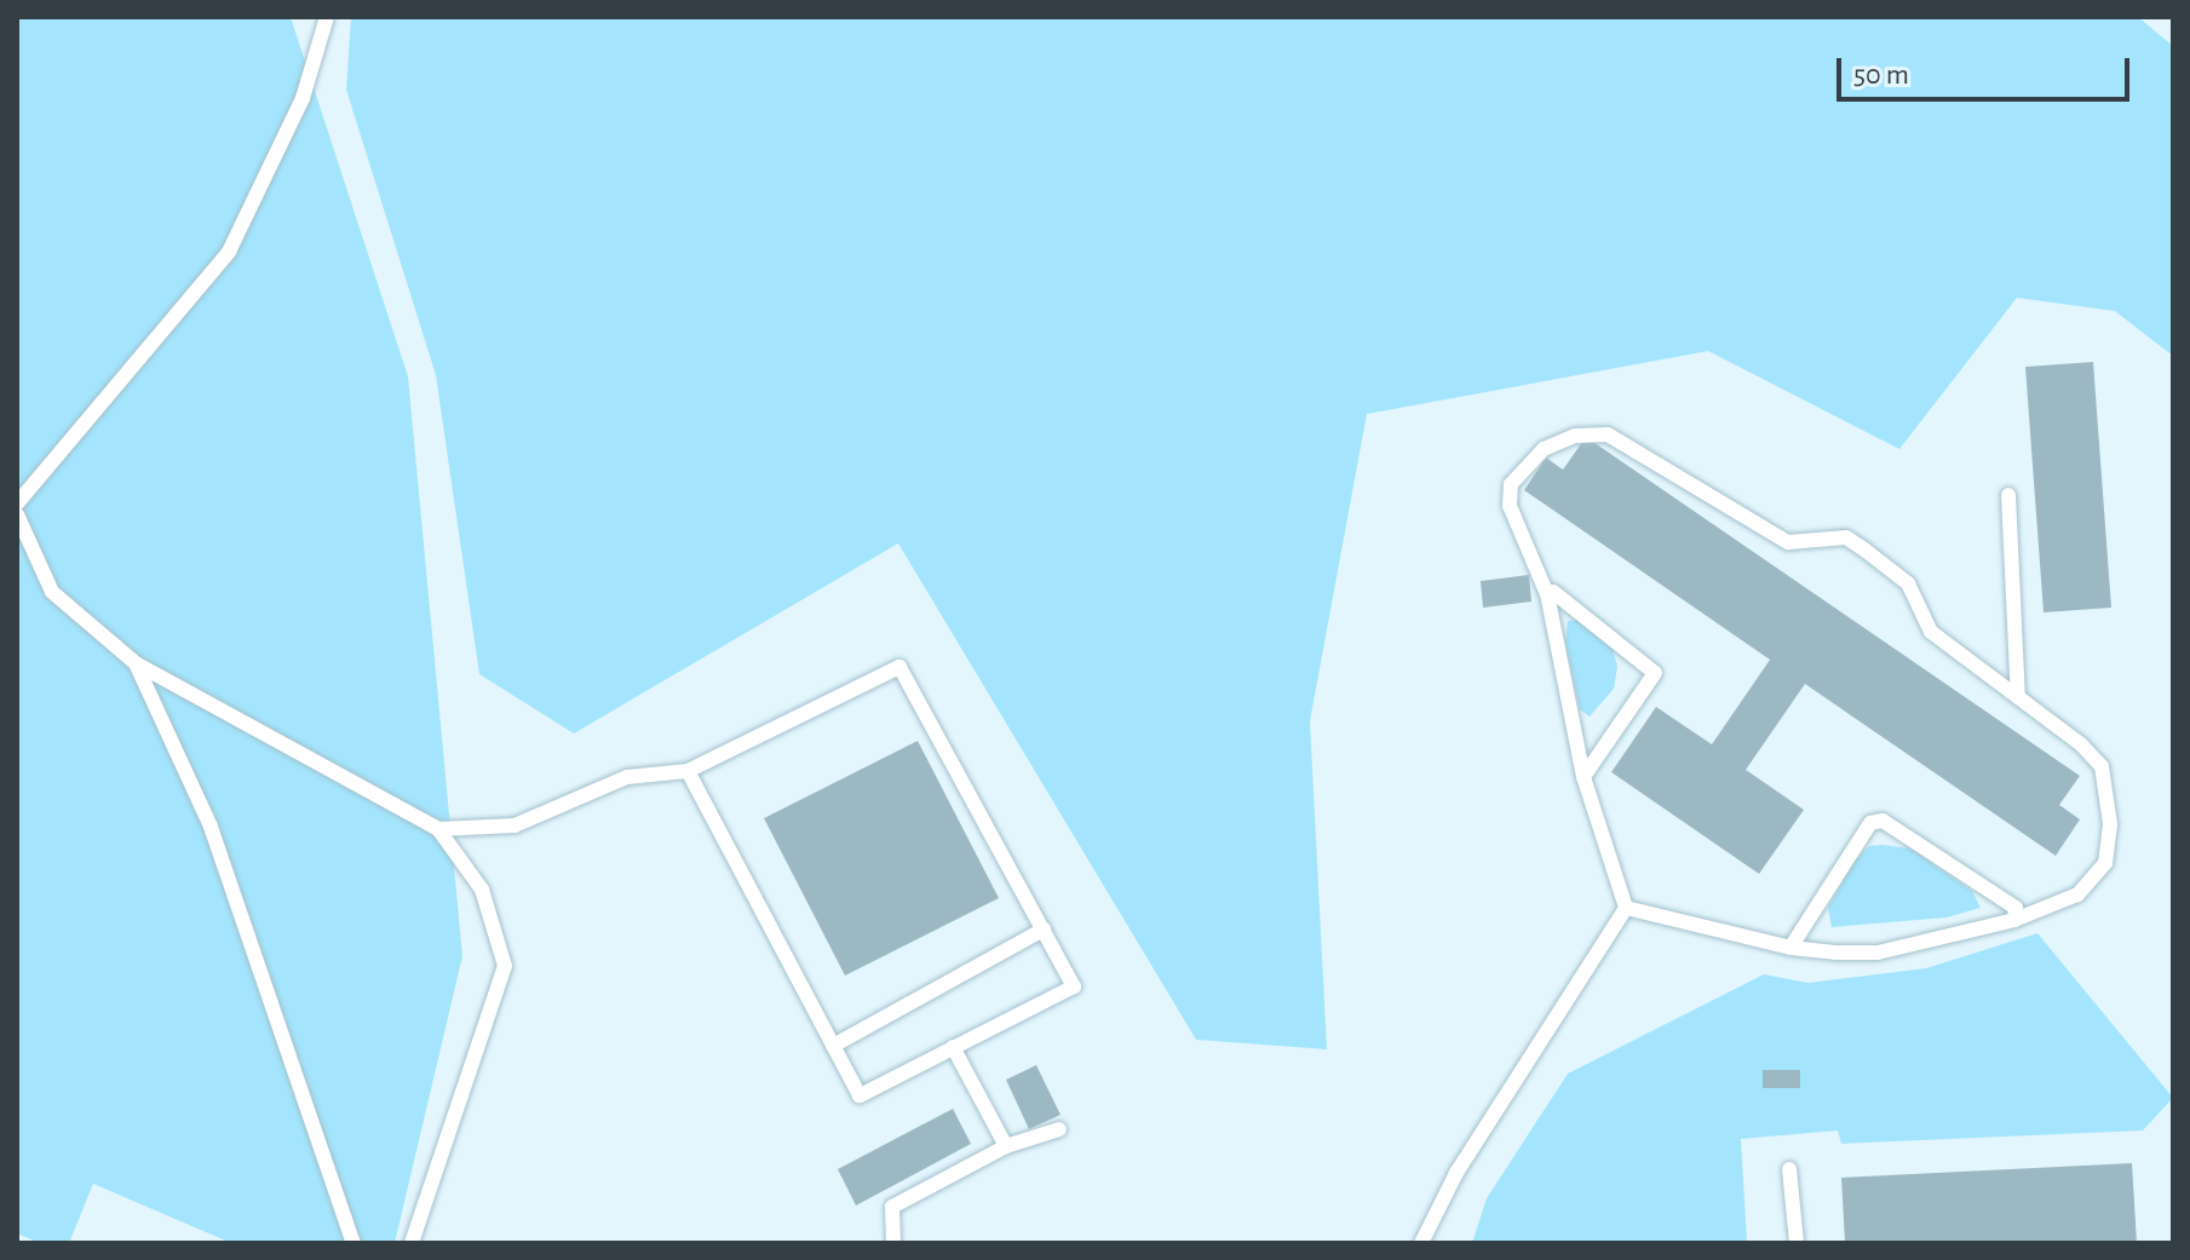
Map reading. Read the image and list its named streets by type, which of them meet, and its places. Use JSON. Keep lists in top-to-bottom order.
{
  "scale_bar": "50 m"
}
